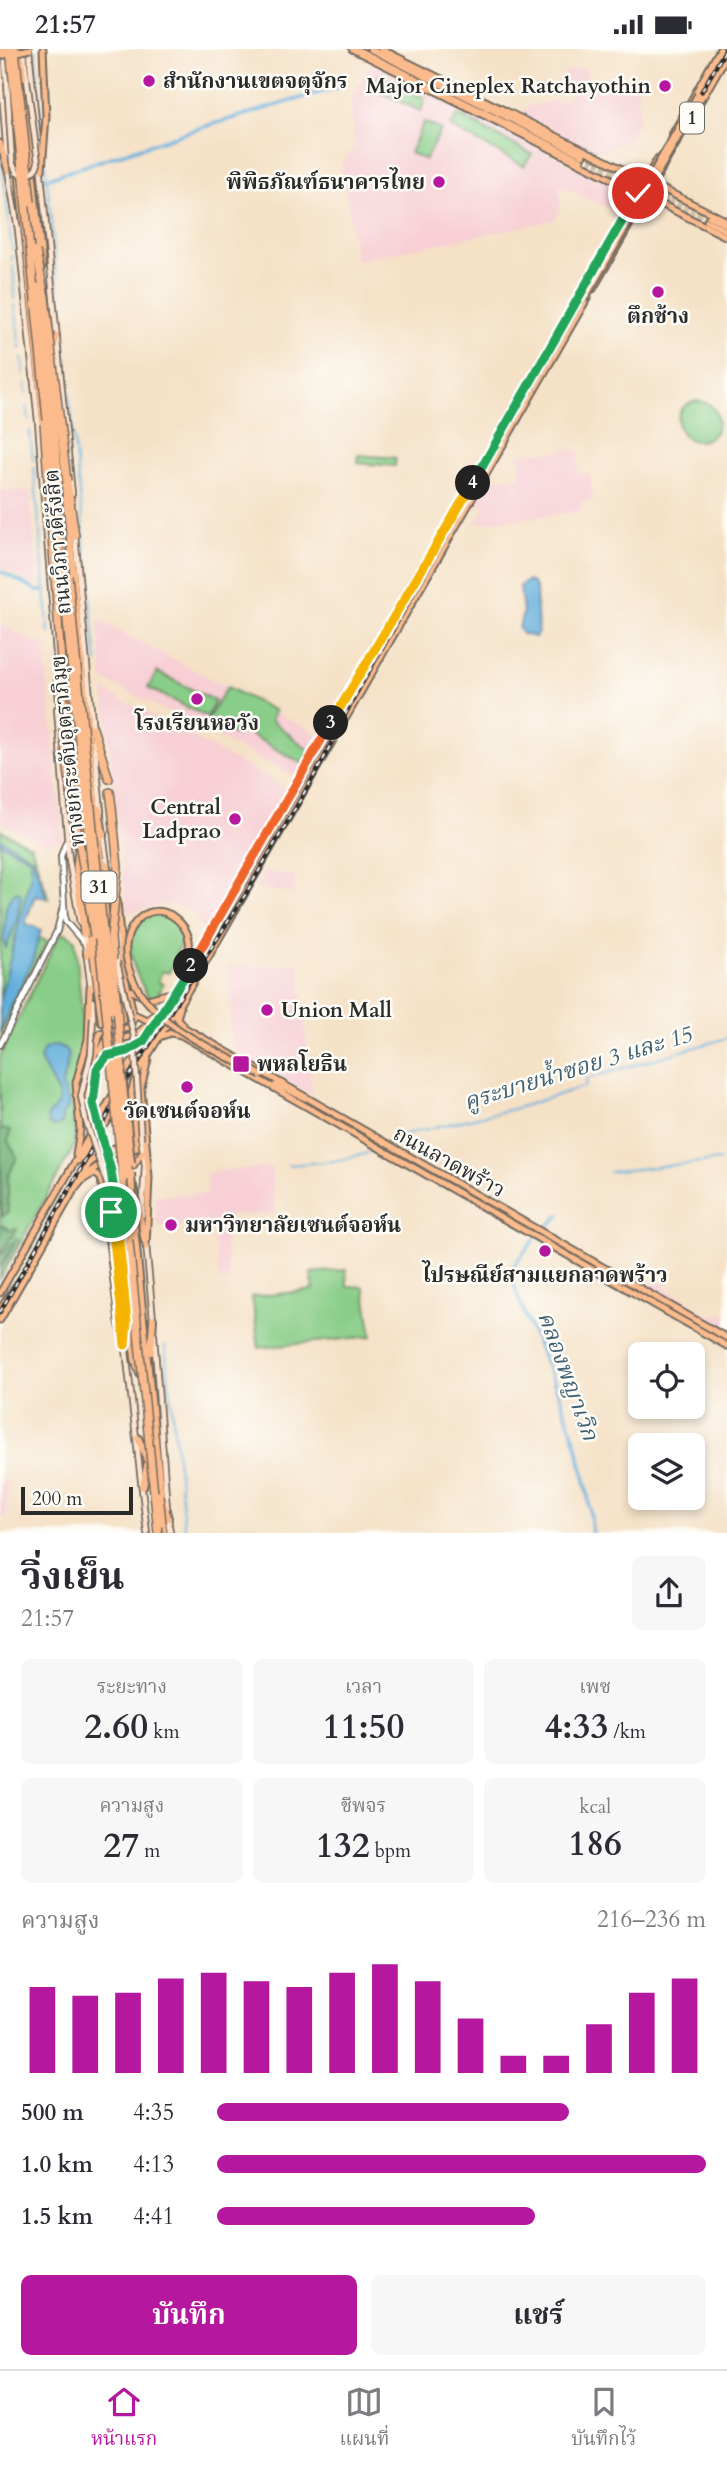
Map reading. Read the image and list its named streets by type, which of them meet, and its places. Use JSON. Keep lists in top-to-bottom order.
{
  "streets": {
    "highway": ["ถนนวิภาวดีรังสิต", "ทางยกระดับอุตราภิมุข", "31"],
    "main road": ["1", "ถนนลาดพร้าว"]
  },
  "crossings": [
    ["1", "ถนนลาดพร้าว"],
    ["ถนนวิภาวดีรังสิต", "ทางยกระดับอุตราภิมุข"]
  ],
  "water": ["คูระบายน้ำซอย 3 และ 15", "คลองพญาเวิก"],
  "places": {
    "other": [
      "สำนักงานเขตจตุจักร",
      "Major Cineplex Ratchayothin",
      "พิพิธภัณฑ์ธนาคารไทย",
      "ตึกช้าง",
      "โรงเรียนหอวัง",
      "Central Ladprao",
      "Union Mall",
      "วัดเซนต์จอห์น",
      "มหาวิทยาลัยเซนต์จอห์น",
      "ไปรษณีย์สามแยกลาดพร้าว"
    ],
    "transit": ["พหลโยธิน"]
  },
  "scale_bar": "200 m",
  "page": {
    "status": "21:57",
    "pins": ["4", "3", "2"],
    "scale": "200 m",
    "heading": ["วิ่งเย็น", "21:57"],
    "stats": [
      ["ระยะทาง", "2.60 km"],
      ["เวลา", "11:50"],
      ["เพซ", "4:33 /km"],
      ["ความสูง", "27 m"],
      ["ชีพจร", "132 bpm"],
      ["kcal", "186"]
    ],
    "chart": ["ความสูง", "216–236 m"],
    "list": [
      {
        "name": "500 m",
        "note": "4:35"
      },
      {
        "name": "1.0 km",
        "note": "4:13"
      },
      {
        "name": "1.5 km",
        "note": "4:41"
      }
    ],
    "buttons": ["บันทึก", "แชร์"],
    "tabs": ["หน้าแรก", "แผนที่", "บันทึกไว้"]
  }
}
